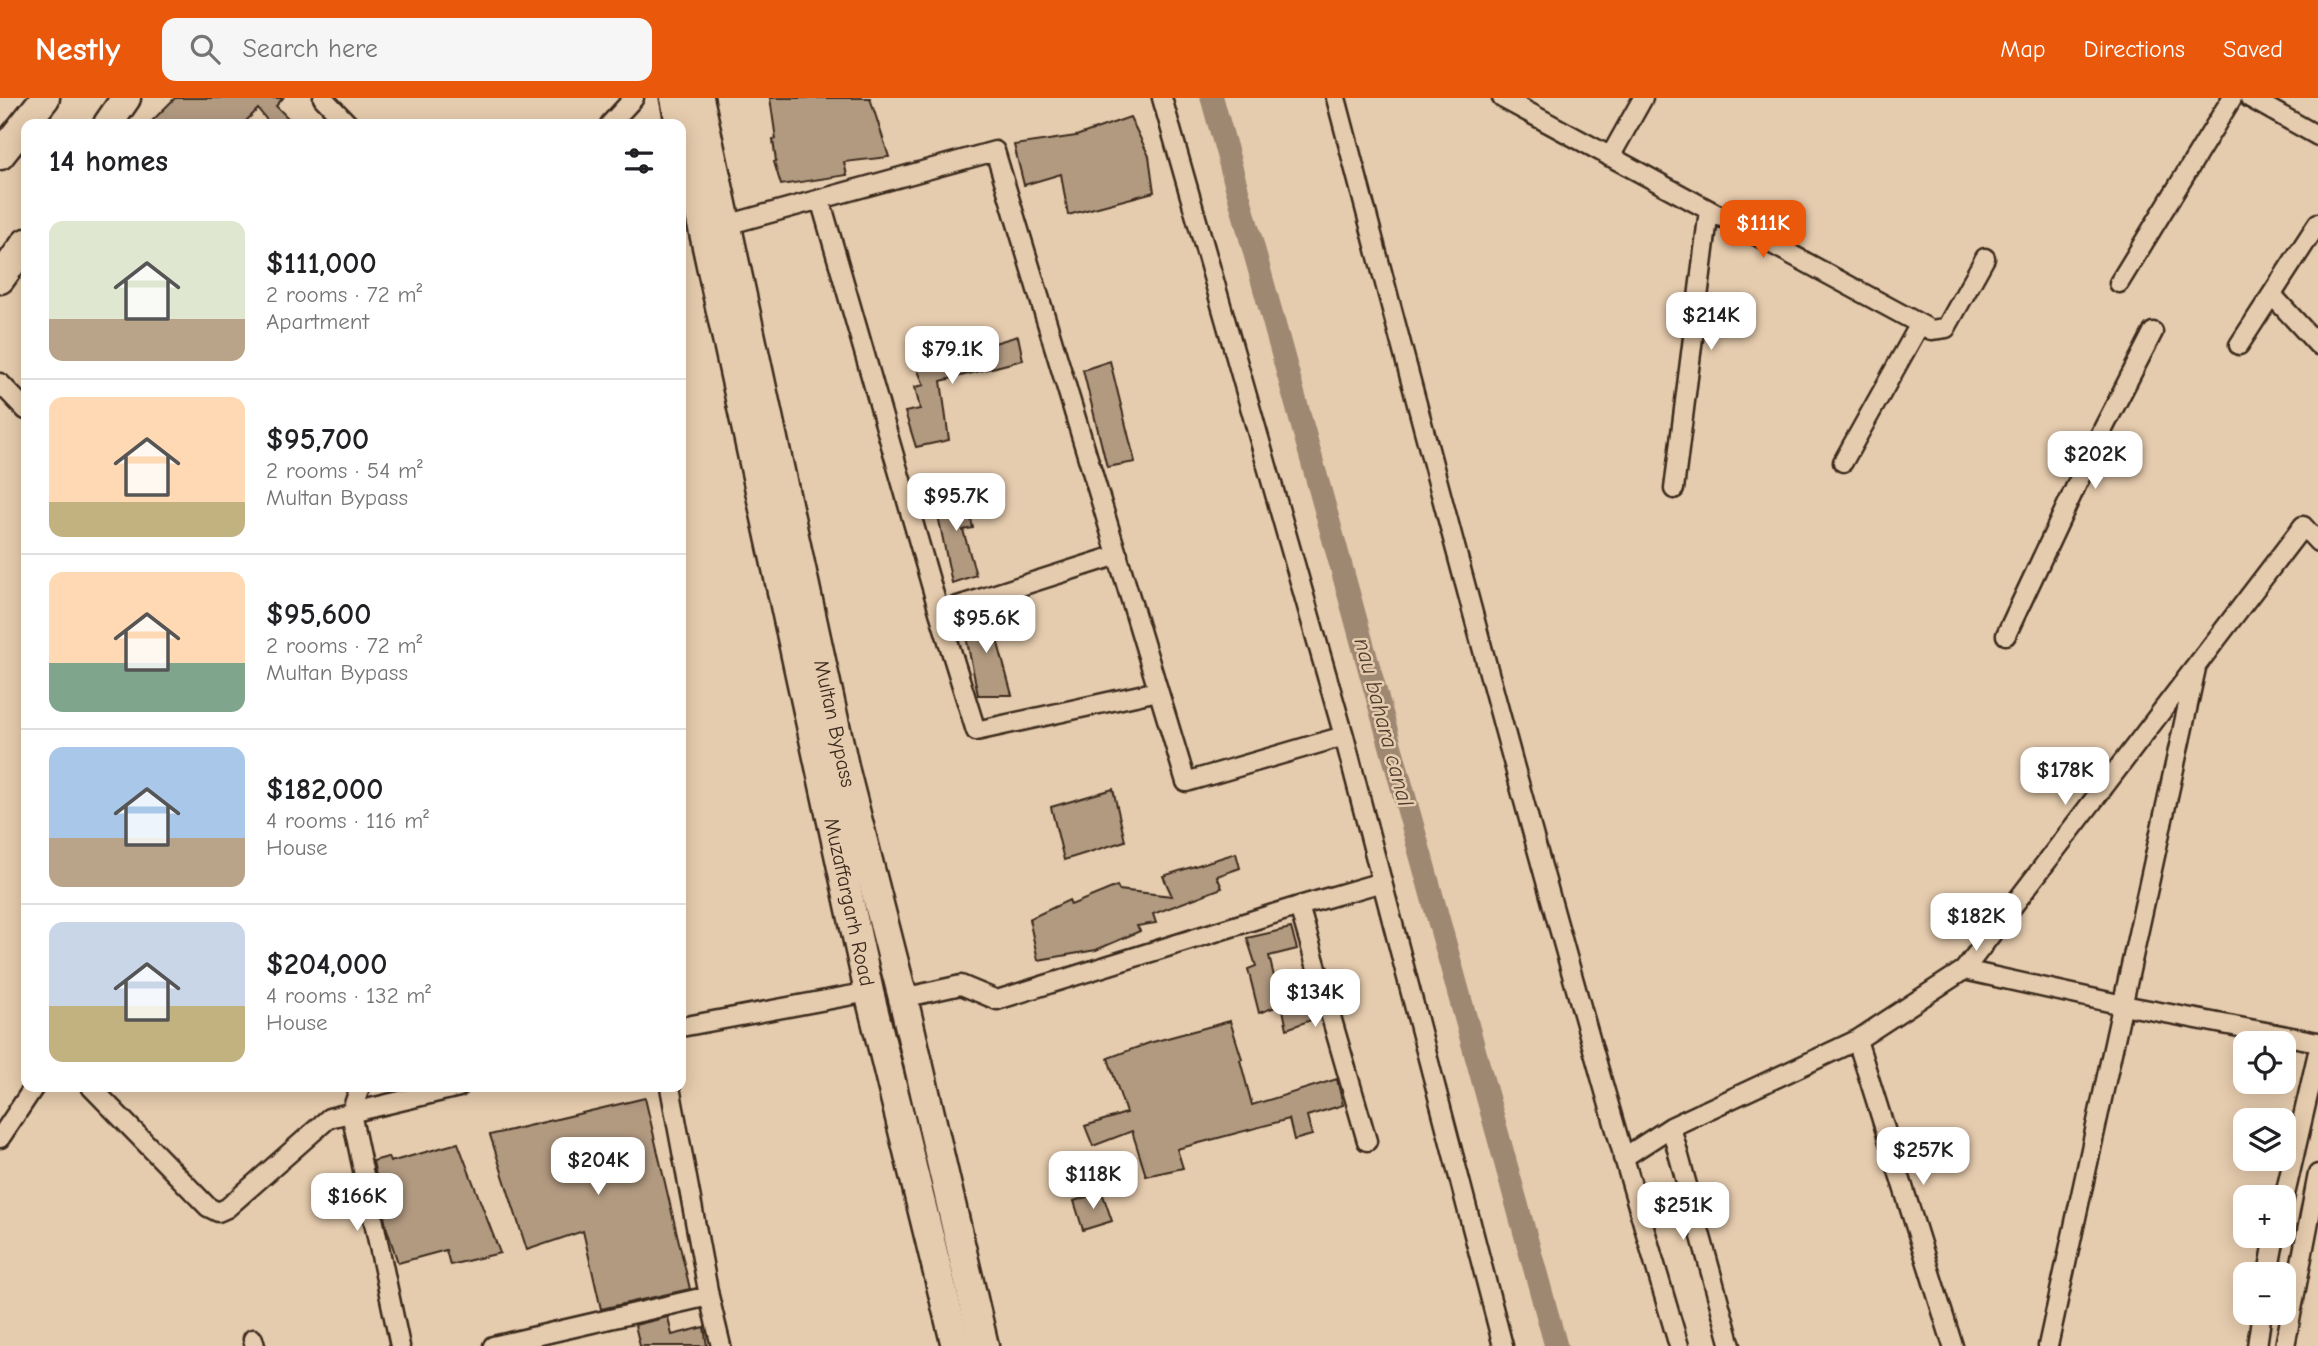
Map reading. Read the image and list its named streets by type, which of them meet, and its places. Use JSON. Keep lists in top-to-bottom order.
{
  "streets": {
    "main road": ["Multan Bypass", "Muzaffargarh Road"]
  },
  "crossings": [
    ["Multan Bypass", "Muzaffargarh Road"]
  ],
  "water": ["nau bahara canal"],
  "page": {
    "header": "Nestly",
    "search": "Search here",
    "nav": ["Map", "Directions", "Saved"],
    "heading": "14 homes",
    "price": [
      "$111K",
      "$214K",
      "$79.1K",
      "$202K",
      "$95.7K",
      "$95.6K",
      "$178K",
      "$182K",
      "$134K",
      "$257K",
      "$204K",
      "$118K",
      "$166K",
      "$251K"
    ],
    "list": [
      {
        "name": "$111,000",
        "note": "2 rooms · 72 m² · Apartment"
      },
      {
        "name": "$95,700",
        "note": "2 rooms · 54 m² · Multan Bypass"
      },
      {
        "name": "$95,600",
        "note": "2 rooms · 72 m² · Multan Bypass"
      },
      {
        "name": "$182,000",
        "note": "4 rooms · 116 m² · House"
      },
      {
        "name": "$204,000",
        "note": "4 rooms · 132 m² · House"
      }
    ],
    "map_buttons": ["+", "−"]
  }
}
